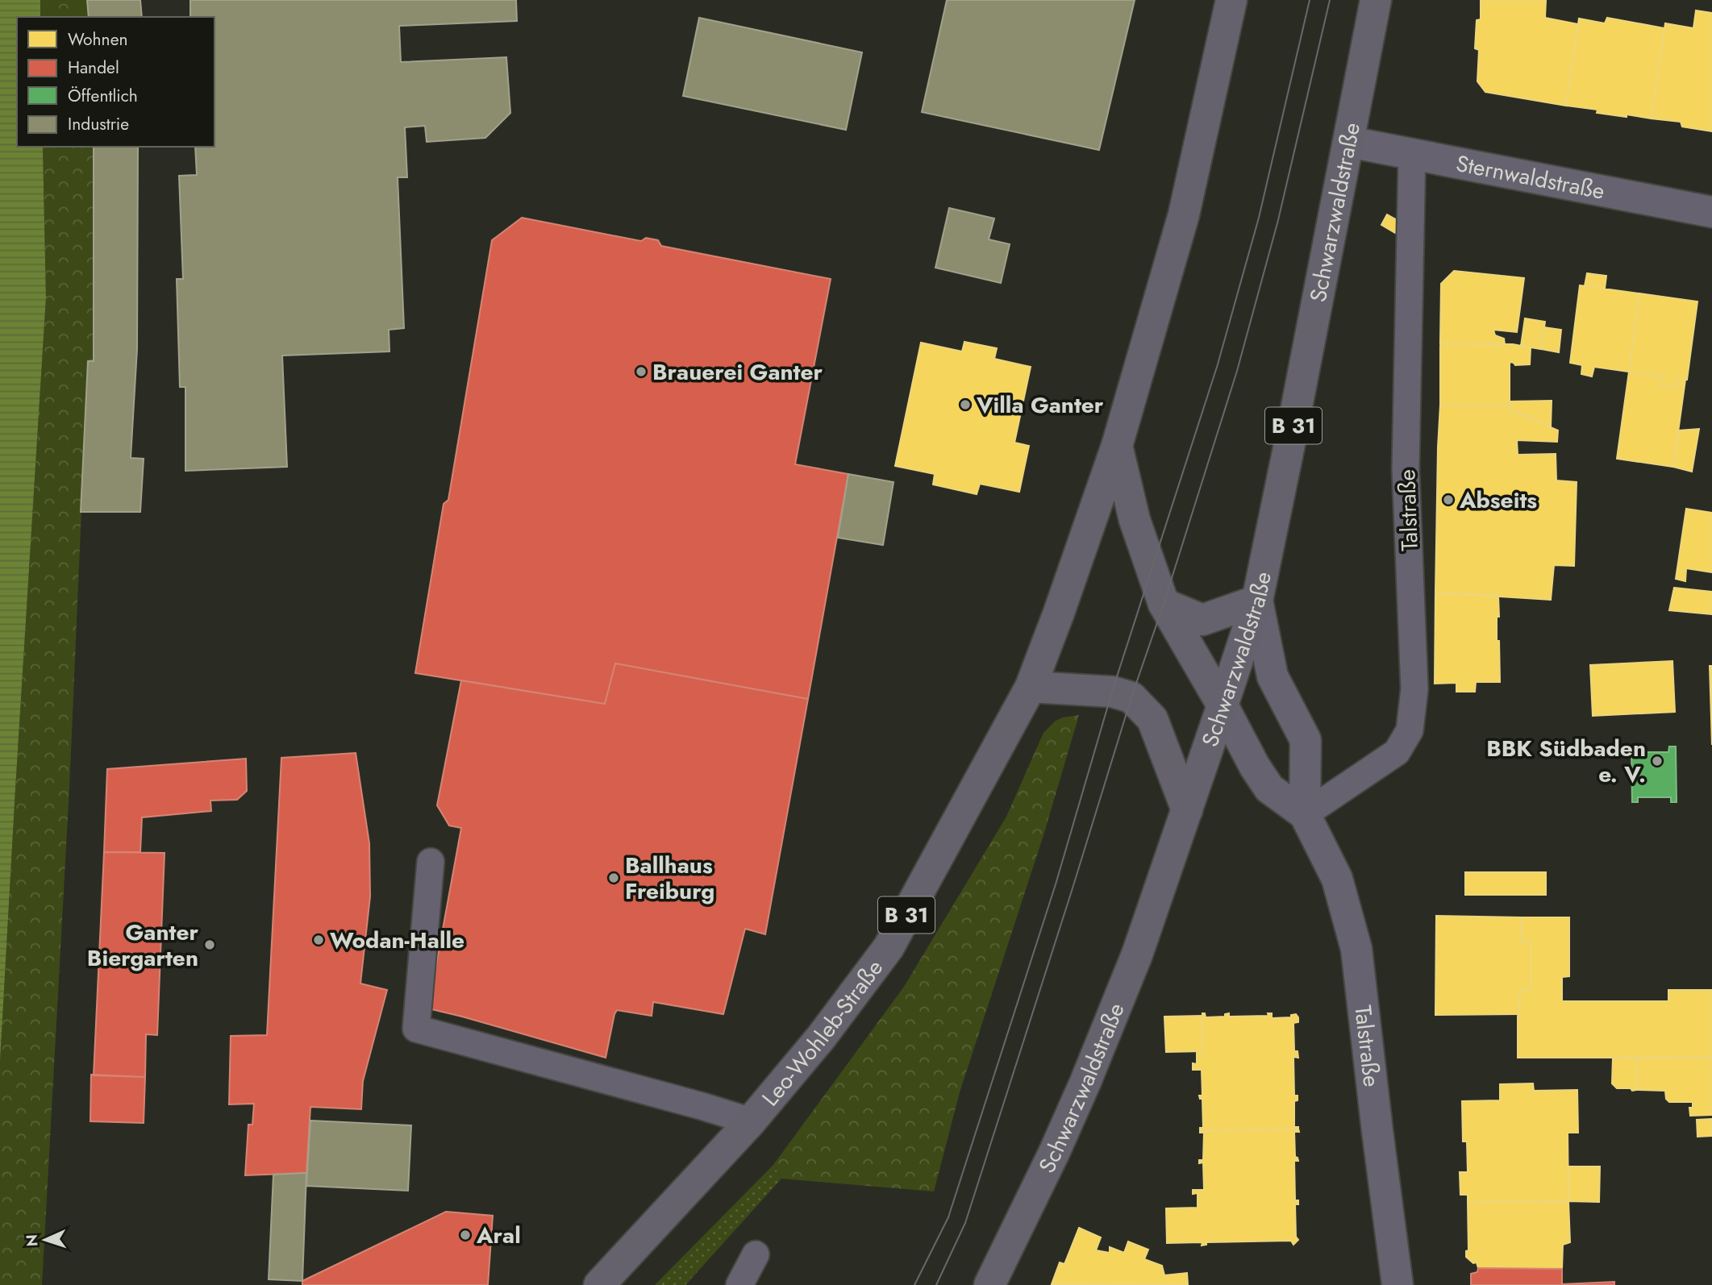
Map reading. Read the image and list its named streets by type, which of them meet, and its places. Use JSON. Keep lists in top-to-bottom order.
{
  "streets": {
    "main road": ["Schwarzwaldstraße", "B 31", "Leo-Wohleb-Straße"],
    "street": ["Sternwaldstraße", "Talstraße"]
  },
  "crossings": [
    ["Sternwaldstraße", "Schwarzwaldstraße"],
    ["Sternwaldstraße", "Talstraße"],
    ["Schwarzwaldstraße", "Talstraße"],
    ["B 31", "Leo-Wohleb-Straße"]
  ],
  "places": [
    "Brauerei Ganter",
    "Villa Ganter",
    "Abseits",
    "BBK Südbaden e. V.",
    "Ballhaus Freiburg",
    "Wodan-Halle",
    "Ganter Biergarten",
    "Aral"
  ],
  "legend": [
    "Wohnen",
    "Handel",
    "Öffentlich",
    "Industrie"
  ],
  "north": "left"
}
